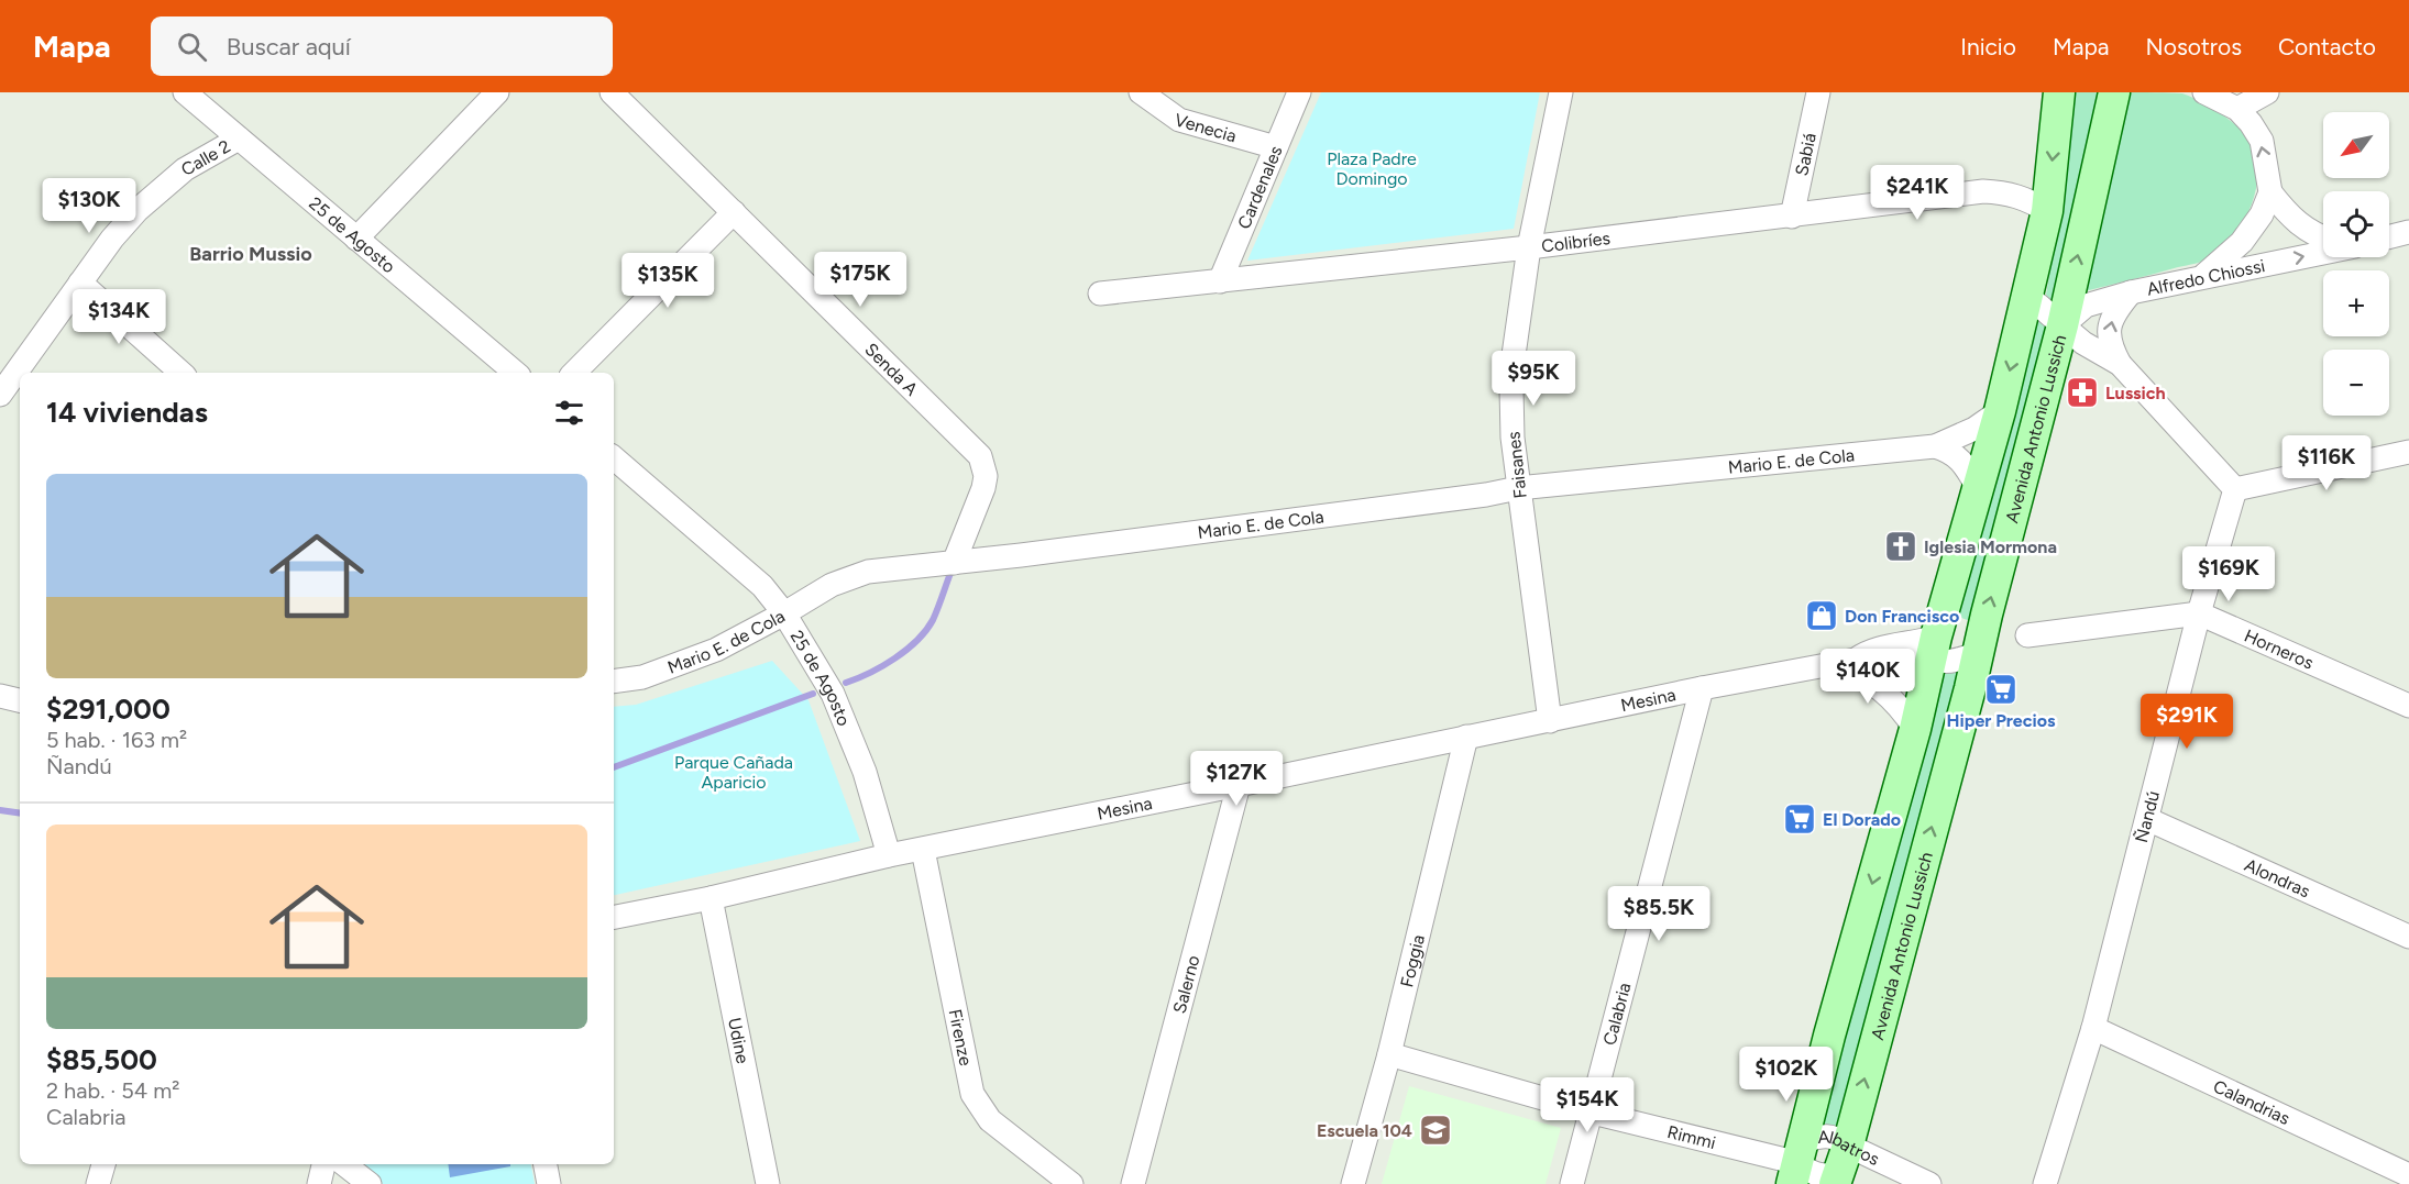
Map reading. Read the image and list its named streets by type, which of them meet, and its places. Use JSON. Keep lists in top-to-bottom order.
{
  "streets": {
    "main road": ["Avenida Antonio Lussich"],
    "street": [
      "Venecia",
      "Sabiá",
      "Calle 2",
      "Cardenales",
      "25 de Agosto",
      "Colibríes",
      "Alfredo Chiossi",
      "Senda A",
      "Mario E. de Cola",
      "Faisanes",
      "Horneros",
      "Mesina",
      "Ñandú",
      "Alondras",
      "Foggia",
      "Salerno",
      "Calabria",
      "Firenze",
      "Udine",
      "Calandrias",
      "Rimmi",
      "Albatros"
    ]
  },
  "crossings": [
    ["Venecia", "Cardenales"],
    ["Sabiá", "Colibríes"],
    ["Calle 2", "25 de Agosto"],
    ["Cardenales", "Colibríes"],
    ["25 de Agosto", "Mario E. de Cola"],
    ["25 de Agosto", "Mesina"],
    ["Colibríes", "Faisanes"],
    ["Alfredo Chiossi", "Avenida Antonio Lussich"],
    ["Senda A", "Mario E. de Cola"],
    ["Avenida Antonio Lussich", "Mesina"],
    ["Avenida Antonio Lussich", "Rimmi"],
    ["Avenida Antonio Lussich", "Albatros"],
    ["Mario E. de Cola", "Faisanes"],
    ["Faisanes", "Mesina"],
    ["Horneros", "Ñandú"],
    ["Mesina", "Foggia"],
    ["Mesina", "Salerno"],
    ["Mesina", "Calabria"],
    ["Mesina", "Firenze"],
    ["Mesina", "Udine"],
    ["Ñandú", "Alondras"],
    ["Ñandú", "Calandrias"],
    ["Foggia", "Rimmi"],
    ["Calabria", "Rimmi"],
    ["Rimmi", "Albatros"]
  ],
  "one_way": ["Alfredo Chiossi"],
  "districts": ["Barrio Mussio"],
  "parks": ["Plaza Padre Domingo", "Parque Cañada Aparicio"],
  "places": {
    "pharmacy": ["Lussich"],
    "church": ["Iglesia Mormona"],
    "shop": ["Don Francisco"],
    "supermarket": ["Hiper Precios", "El Dorado"],
    "school or university": ["Escuela 104"]
  },
  "north": "bottom left",
  "page": {
    "header": "Mapa",
    "search": "Buscar aquí",
    "nav": [
      "Inicio",
      "Mapa",
      "Nosotros",
      "Contacto"
    ],
    "map_buttons": ["+", "−"],
    "price": [
      "$241K",
      "$130K",
      "$175K",
      "$135K",
      "$134K",
      "$95K",
      "$116K",
      "$169K",
      "$140K",
      "$291K",
      "$127K",
      "$85.5K",
      "$102K",
      "$154K"
    ],
    "heading": "14 viviendas",
    "list": [
      {
        "name": "$291,000",
        "note": "5 hab. · 163 m² · Ñandú"
      },
      {
        "name": "$85,500",
        "note": "2 hab. · 54 m² · Calabria"
      }
    ]
  }
}
